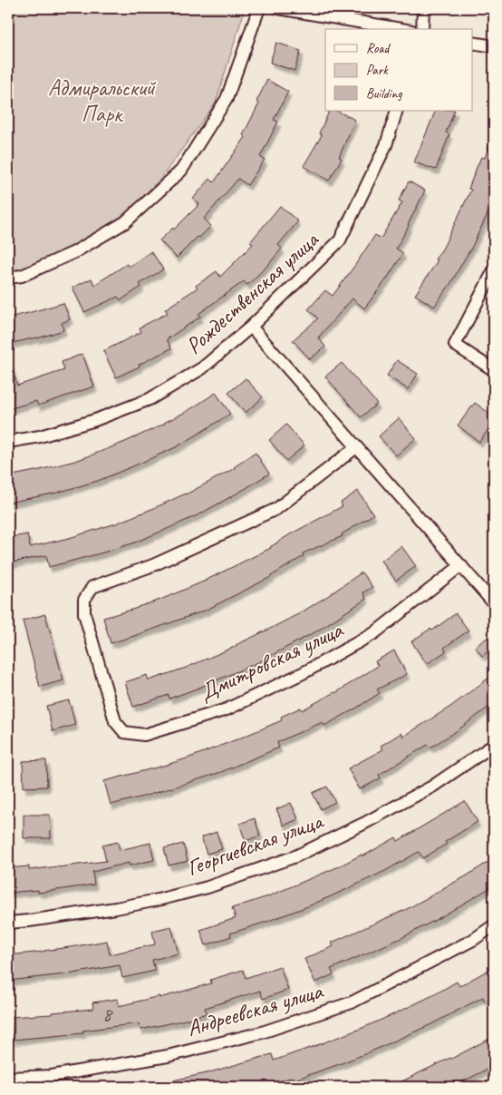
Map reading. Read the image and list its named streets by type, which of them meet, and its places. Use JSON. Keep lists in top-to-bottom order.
{
  "streets": {
    "street": [
      "Рождественская улица",
      "Дмитровская улица",
      "Георгиевская улица",
      "Андреевская улица"
    ]
  },
  "parks": ["Адмиральский Парк"],
  "house_numbers": ["8"],
  "legend": ["Road", "Park", "Building"]
}
